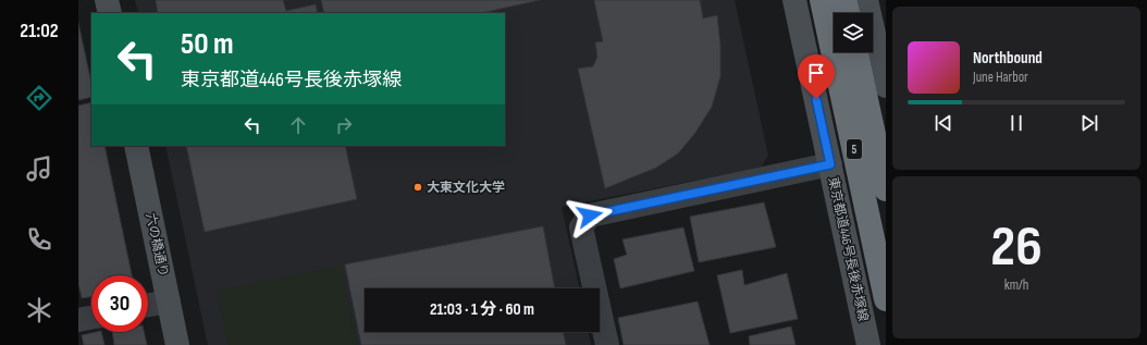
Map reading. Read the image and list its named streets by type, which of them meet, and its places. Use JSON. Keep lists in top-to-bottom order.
{
  "streets": {
    "highway": ["5"],
    "main road": ["六の橋通り", "東京都道446号長後赤塚線"]
  },
  "places": ["大東文化大学"],
  "page": {
    "tabs": "21:02",
    "turn": ["50 m", "東京都道446号長後赤塚線"],
    "song": ["Northbound", "June Harbor"],
    "tile": ["26", "km/h"],
    "limit": "30",
    "trip": "21:03 · 1 分 · 60 m"
  }
}
